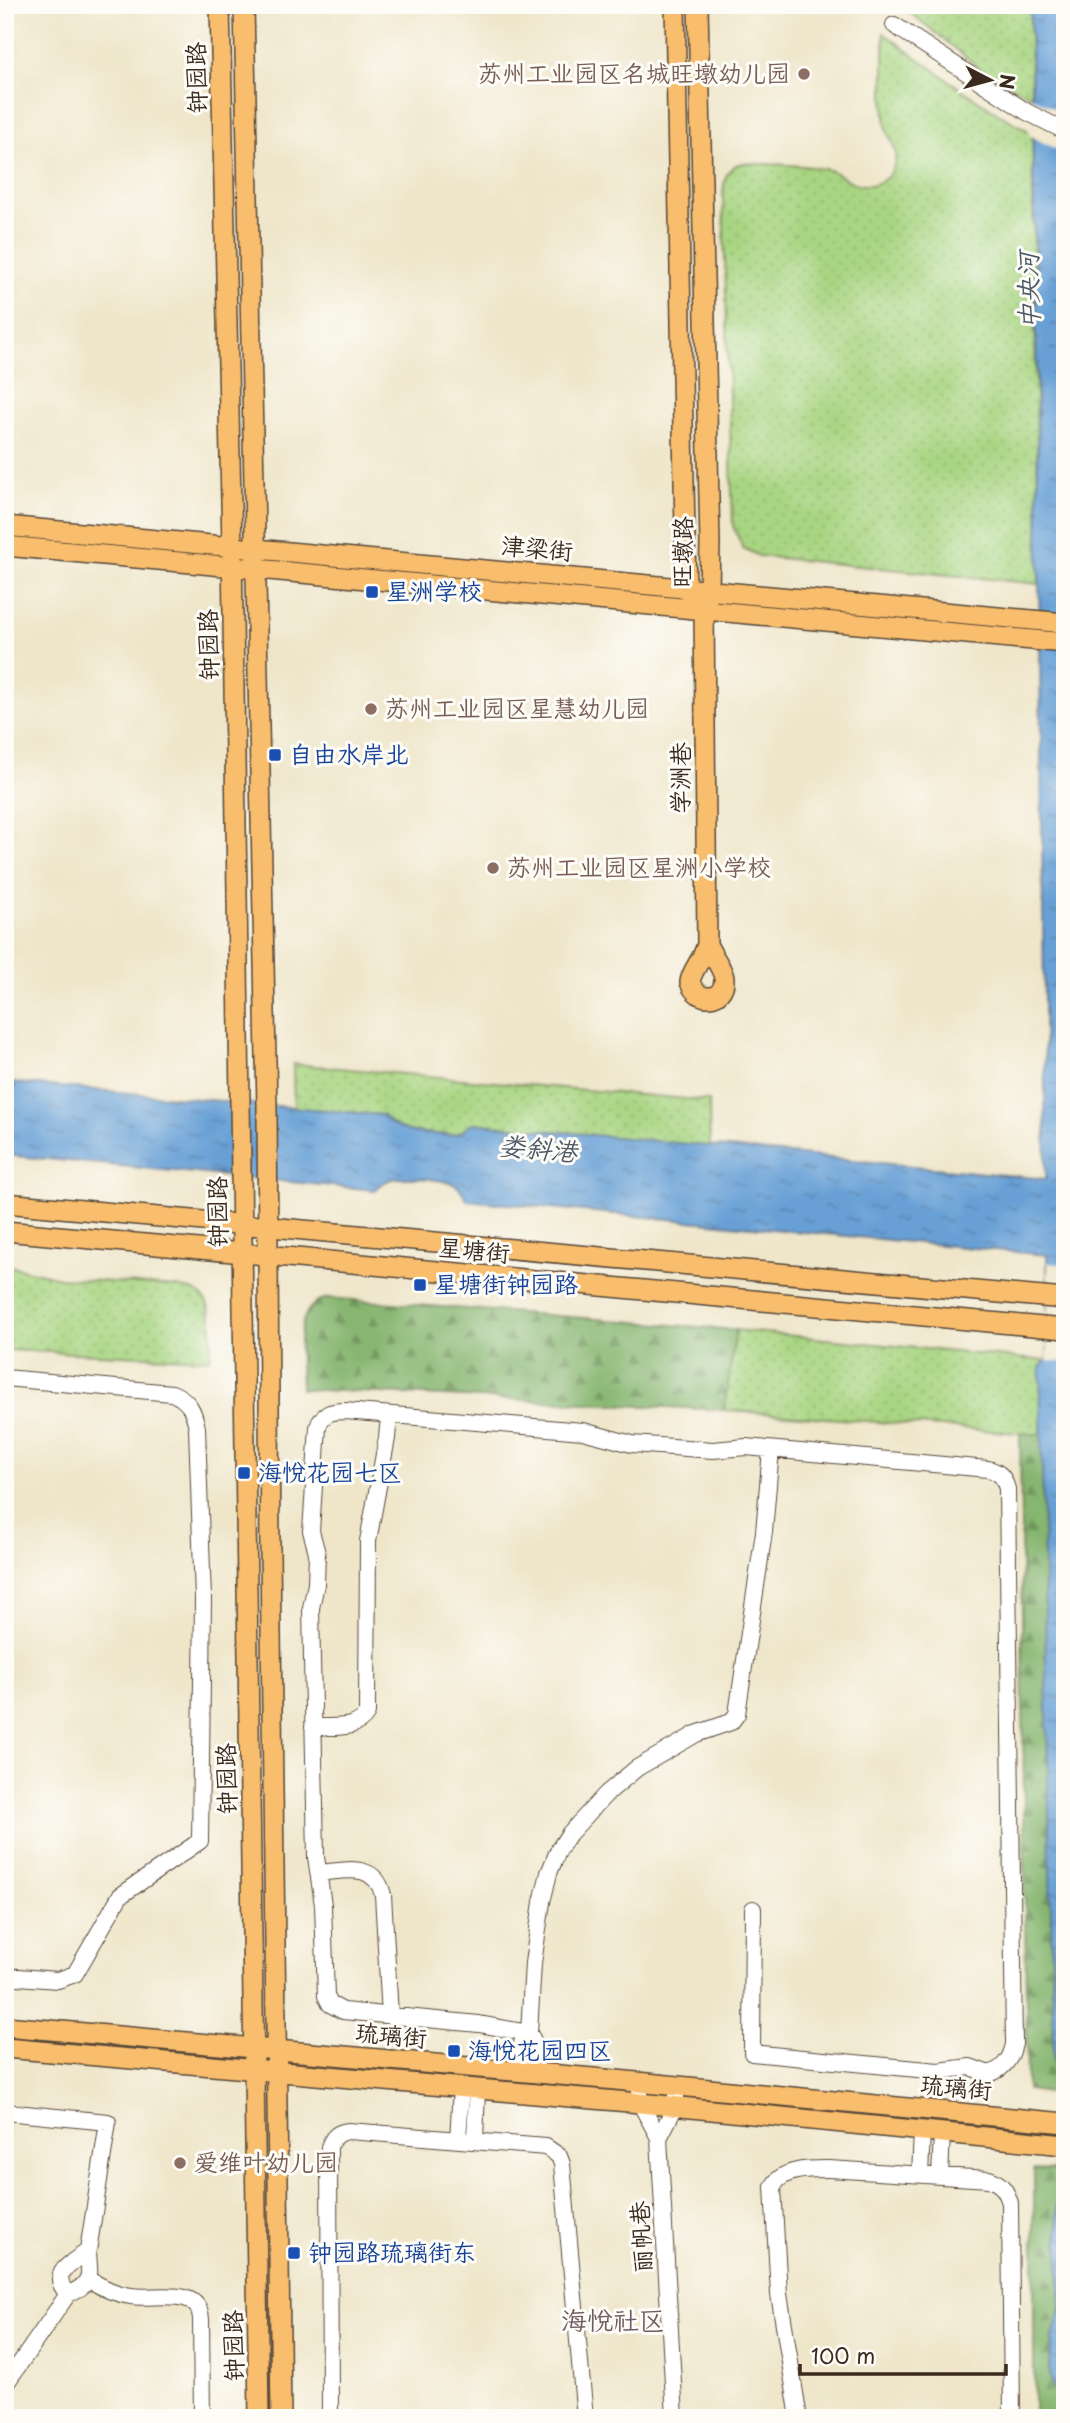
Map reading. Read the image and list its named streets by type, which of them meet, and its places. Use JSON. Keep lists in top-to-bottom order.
{
  "streets": {
    "main road": [
      "钟园路",
      "津梁街",
      "旺墩路",
      "学洲巷",
      "星塘街",
      "琉璃街"
    ],
    "street": ["丽帆巷"]
  },
  "crossings": [
    ["钟园路", "津梁街"],
    ["钟园路", "星塘街"],
    ["钟园路", "琉璃街"],
    ["津梁街", "旺墩路"],
    ["津梁街", "学洲巷"],
    ["旺墩路", "学洲巷"],
    ["琉璃街", "丽帆巷"]
  ],
  "districts": ["海悦社区"],
  "water": ["中央河", "娄斜港"],
  "places": {
    "other": [
      "苏州工业园区名城旺墩幼儿园",
      "苏州工业园区星慧幼儿园",
      "苏州工业园区星洲小学校",
      "爱维叶幼儿园"
    ],
    "transit": [
      "星洲学校",
      "自由水岸北",
      "星塘街钟园路",
      "海悦花园七区",
      "海悦花园四区",
      "钟园路琉璃街东"
    ]
  },
  "scale_bar": "100 m",
  "north": "right"
}
